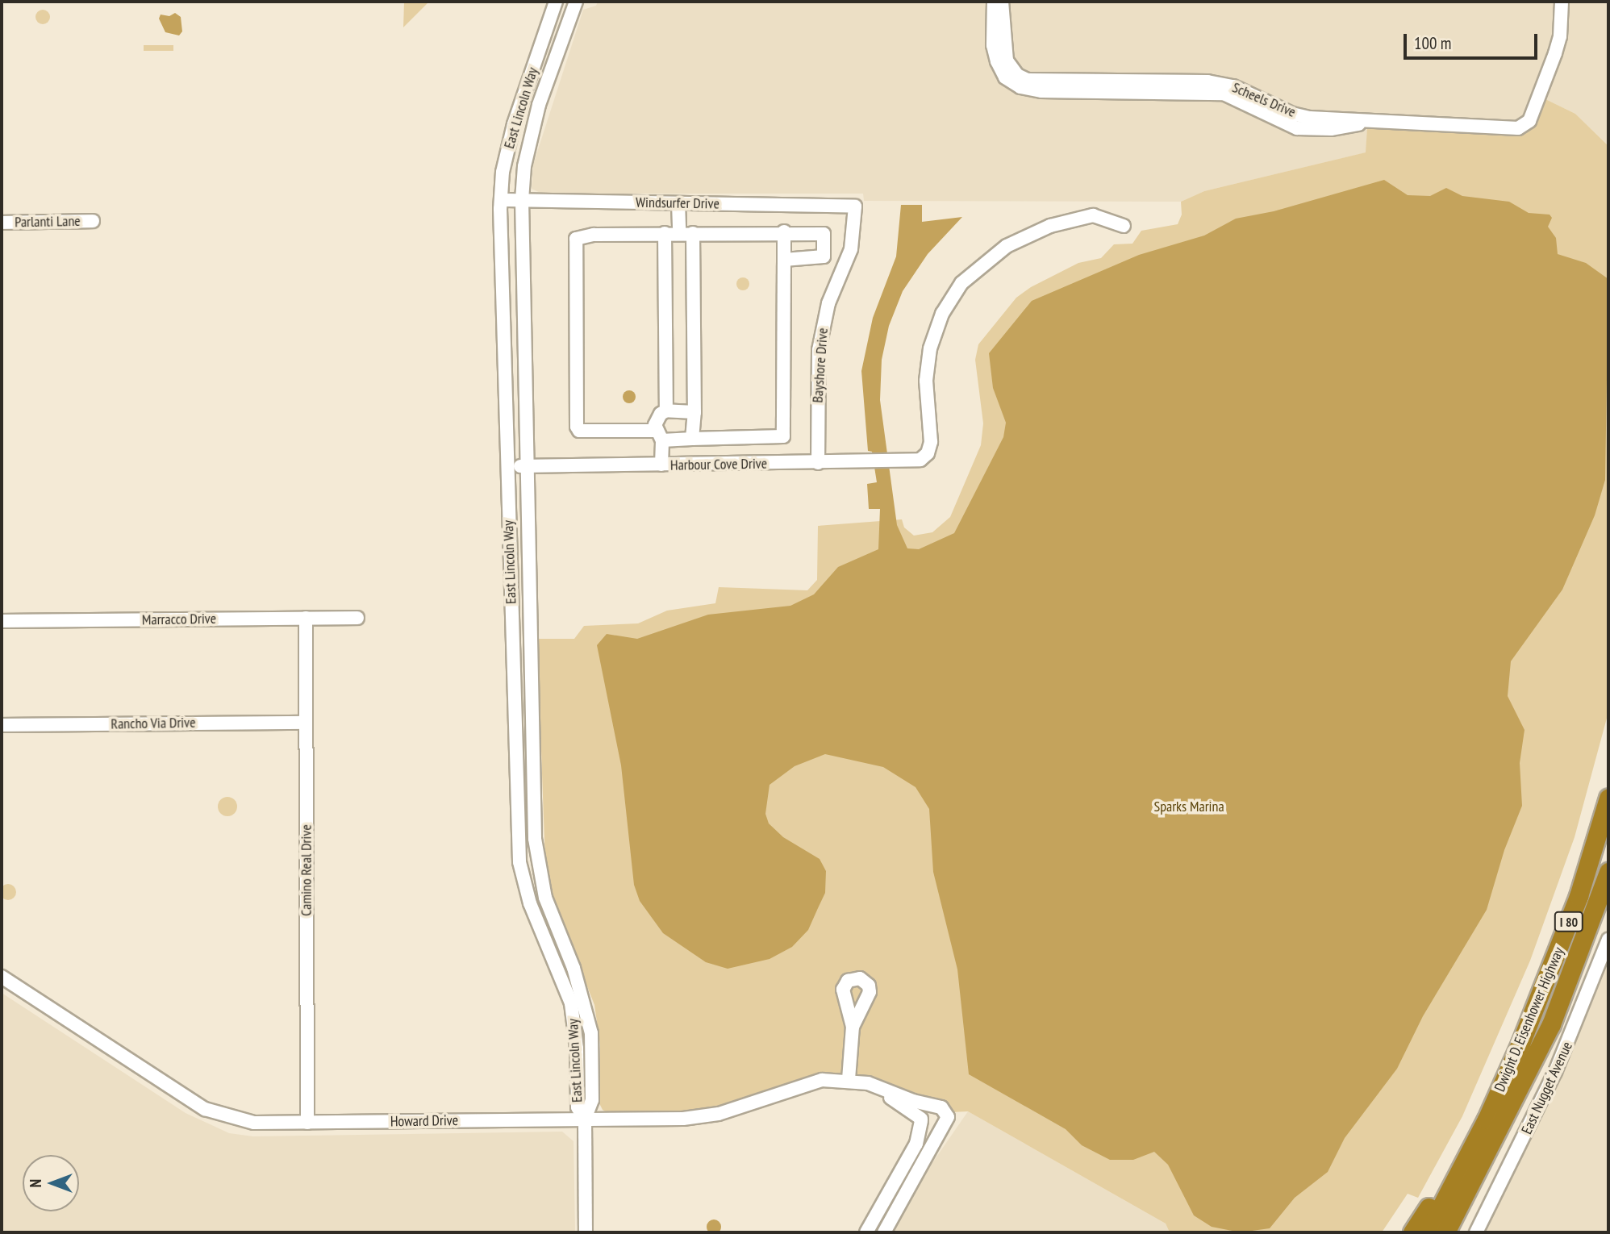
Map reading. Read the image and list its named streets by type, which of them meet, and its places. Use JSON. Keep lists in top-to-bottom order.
{
  "streets": {
    "highway": ["I 80", "Dwight D. Eisenhower Highway"],
    "street": [
      "Scheels Drive",
      "East Lincoln Way",
      "Windsurfer Drive",
      "Parlanti Lane",
      "Bayshore Drive",
      "Harbour Cove Drive",
      "Marracco Drive",
      "Rancho Via Drive",
      "Camino Real Drive",
      "East Nugget Avenue",
      "Howard Drive"
    ]
  },
  "crossings": [
    ["East Lincoln Way", "Windsurfer Drive"],
    ["East Lincoln Way", "Harbour Cove Drive"],
    ["East Lincoln Way", "Howard Drive"],
    ["Windsurfer Drive", "Bayshore Drive"],
    ["Bayshore Drive", "Harbour Cove Drive"],
    ["Marracco Drive", "Camino Real Drive"],
    ["Rancho Via Drive", "Camino Real Drive"],
    ["Camino Real Drive", "Howard Drive"]
  ],
  "parks": ["Sparks Marina"],
  "scale_bar": "100 m",
  "north": "left"
}
